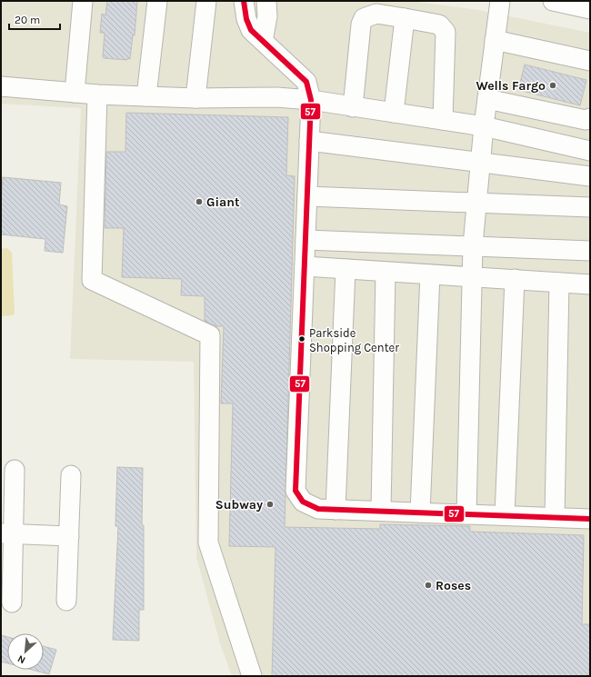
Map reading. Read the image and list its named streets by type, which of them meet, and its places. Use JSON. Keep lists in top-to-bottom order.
{
  "places": [
    "Wells Fargo",
    "Giant",
    "Parkside Shopping Center",
    "Subway",
    "Roses"
  ],
  "lines": ["transit line 57"],
  "scale_bar": "20 m",
  "north": "bottom left"
}
